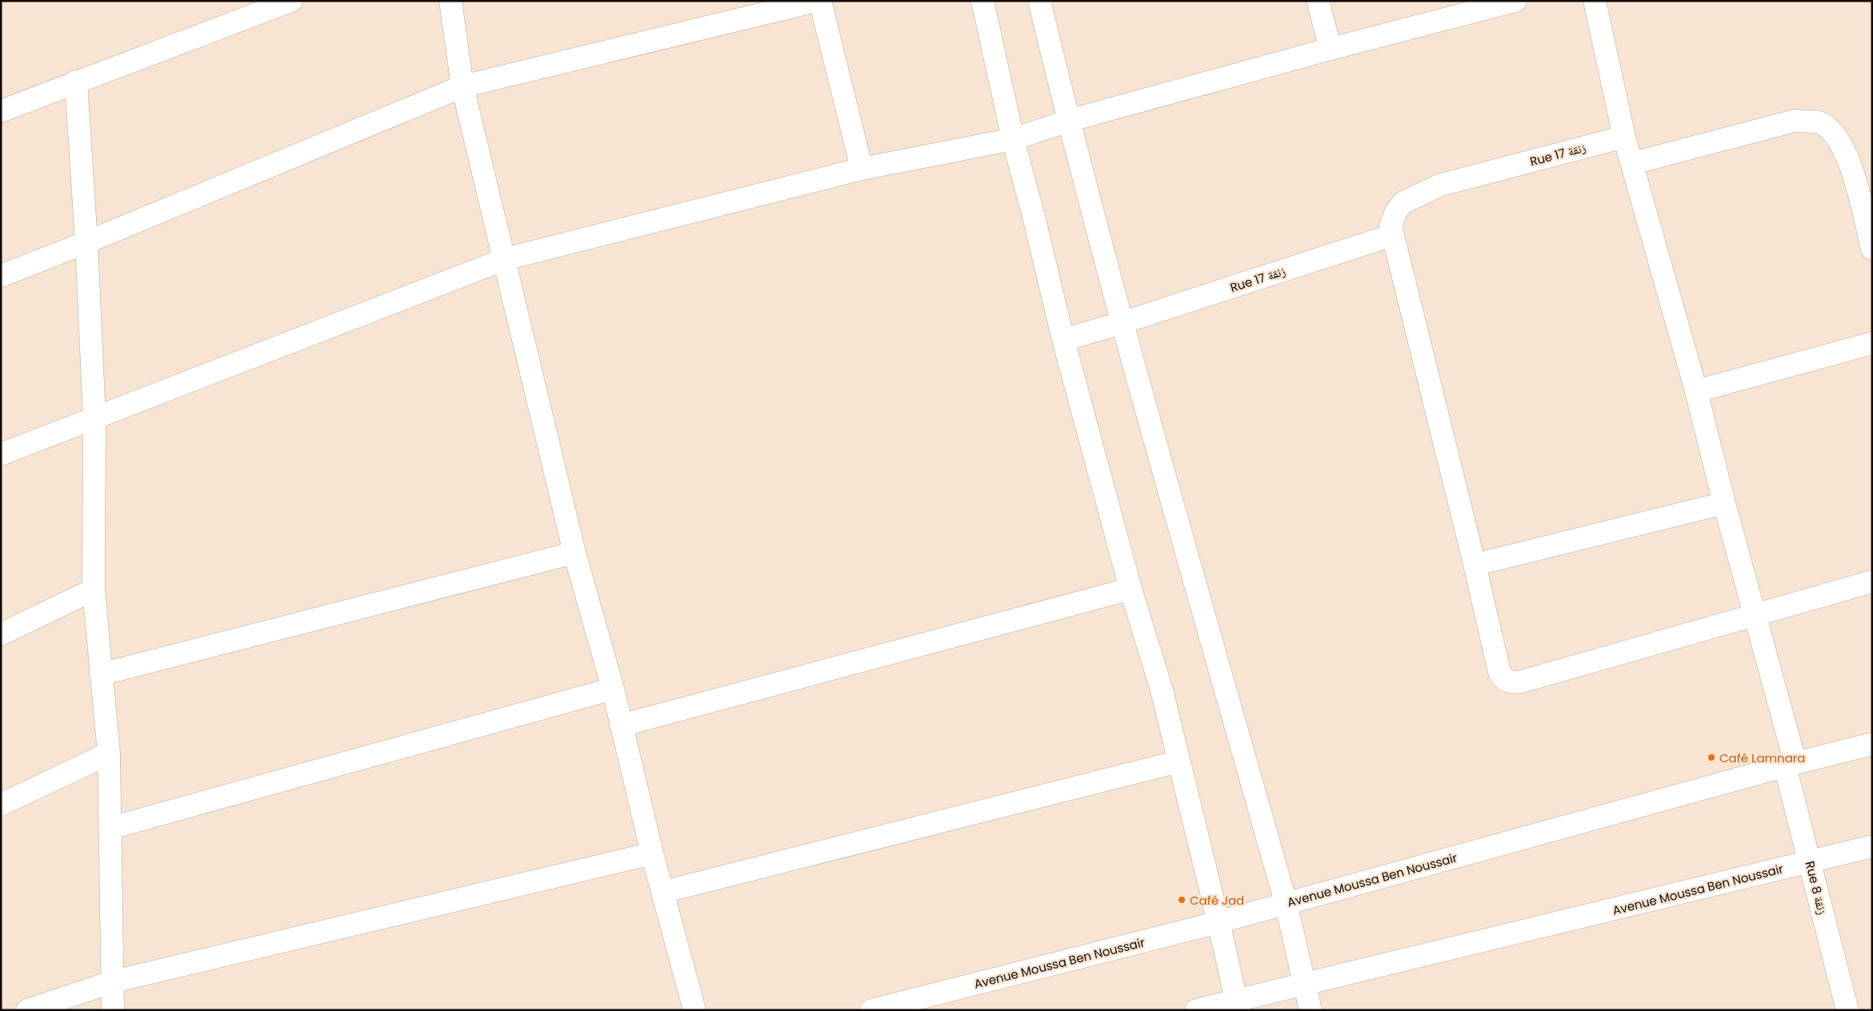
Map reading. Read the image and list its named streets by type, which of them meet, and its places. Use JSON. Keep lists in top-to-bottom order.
{
  "streets": {
    "street": ["Rue 17 زنقة", "Avenue Moussa Ben Noussair", "Rue 8 زنقة"]
  },
  "crossings": [
    ["Rue 17 زنقة", "Rue 8 زنقة"],
    ["Avenue Moussa Ben Noussair", "Rue 8 زنقة"]
  ],
  "places": ["Café Lamnara", "Café Jad"]
}
